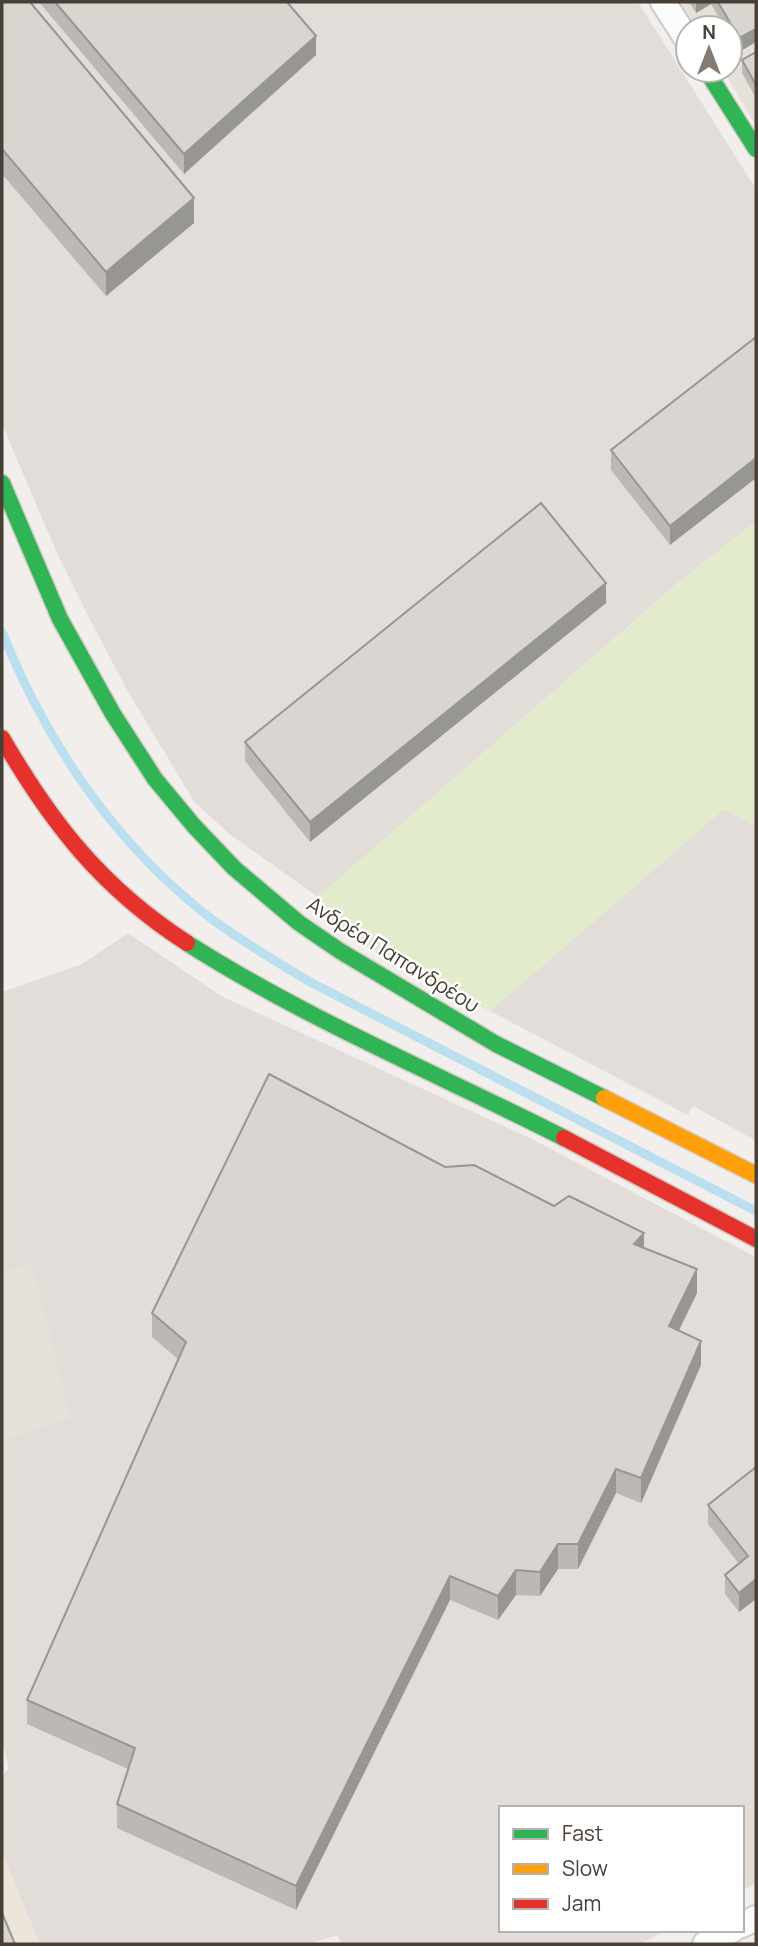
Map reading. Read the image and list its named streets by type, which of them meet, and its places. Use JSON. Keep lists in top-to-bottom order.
{
  "streets": {
    "main road": ["Ανδρέα Παπανδρέου"]
  },
  "legend": ["Fast", "Slow", "Jam"],
  "north": "top"
}
